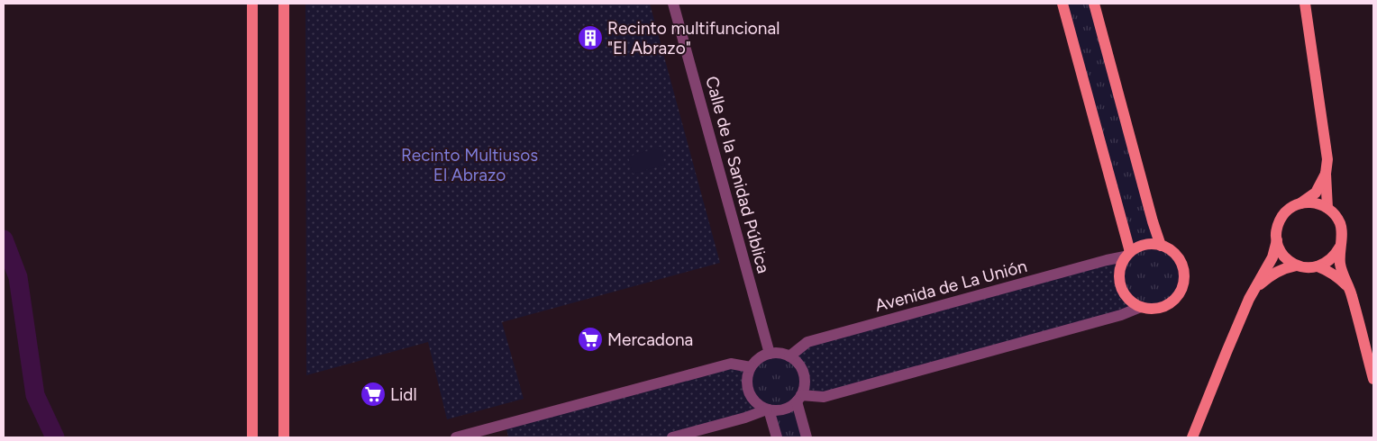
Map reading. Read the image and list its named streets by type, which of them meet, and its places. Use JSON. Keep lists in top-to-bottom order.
{
  "streets": {
    "street": ["Calle de la Sanidad Pública", "Avenida de La Unión"]
  },
  "crossings": [
    ["Calle de la Sanidad Pública", "Avenida de La Unión"]
  ],
  "parks": ["Recinto Multiusos El Abrazo"],
  "places": {
    "building": ["Recinto multifuncional \"El Abrazo\""],
    "supermarket": ["Mercadona", "Lidl"]
  }
}
